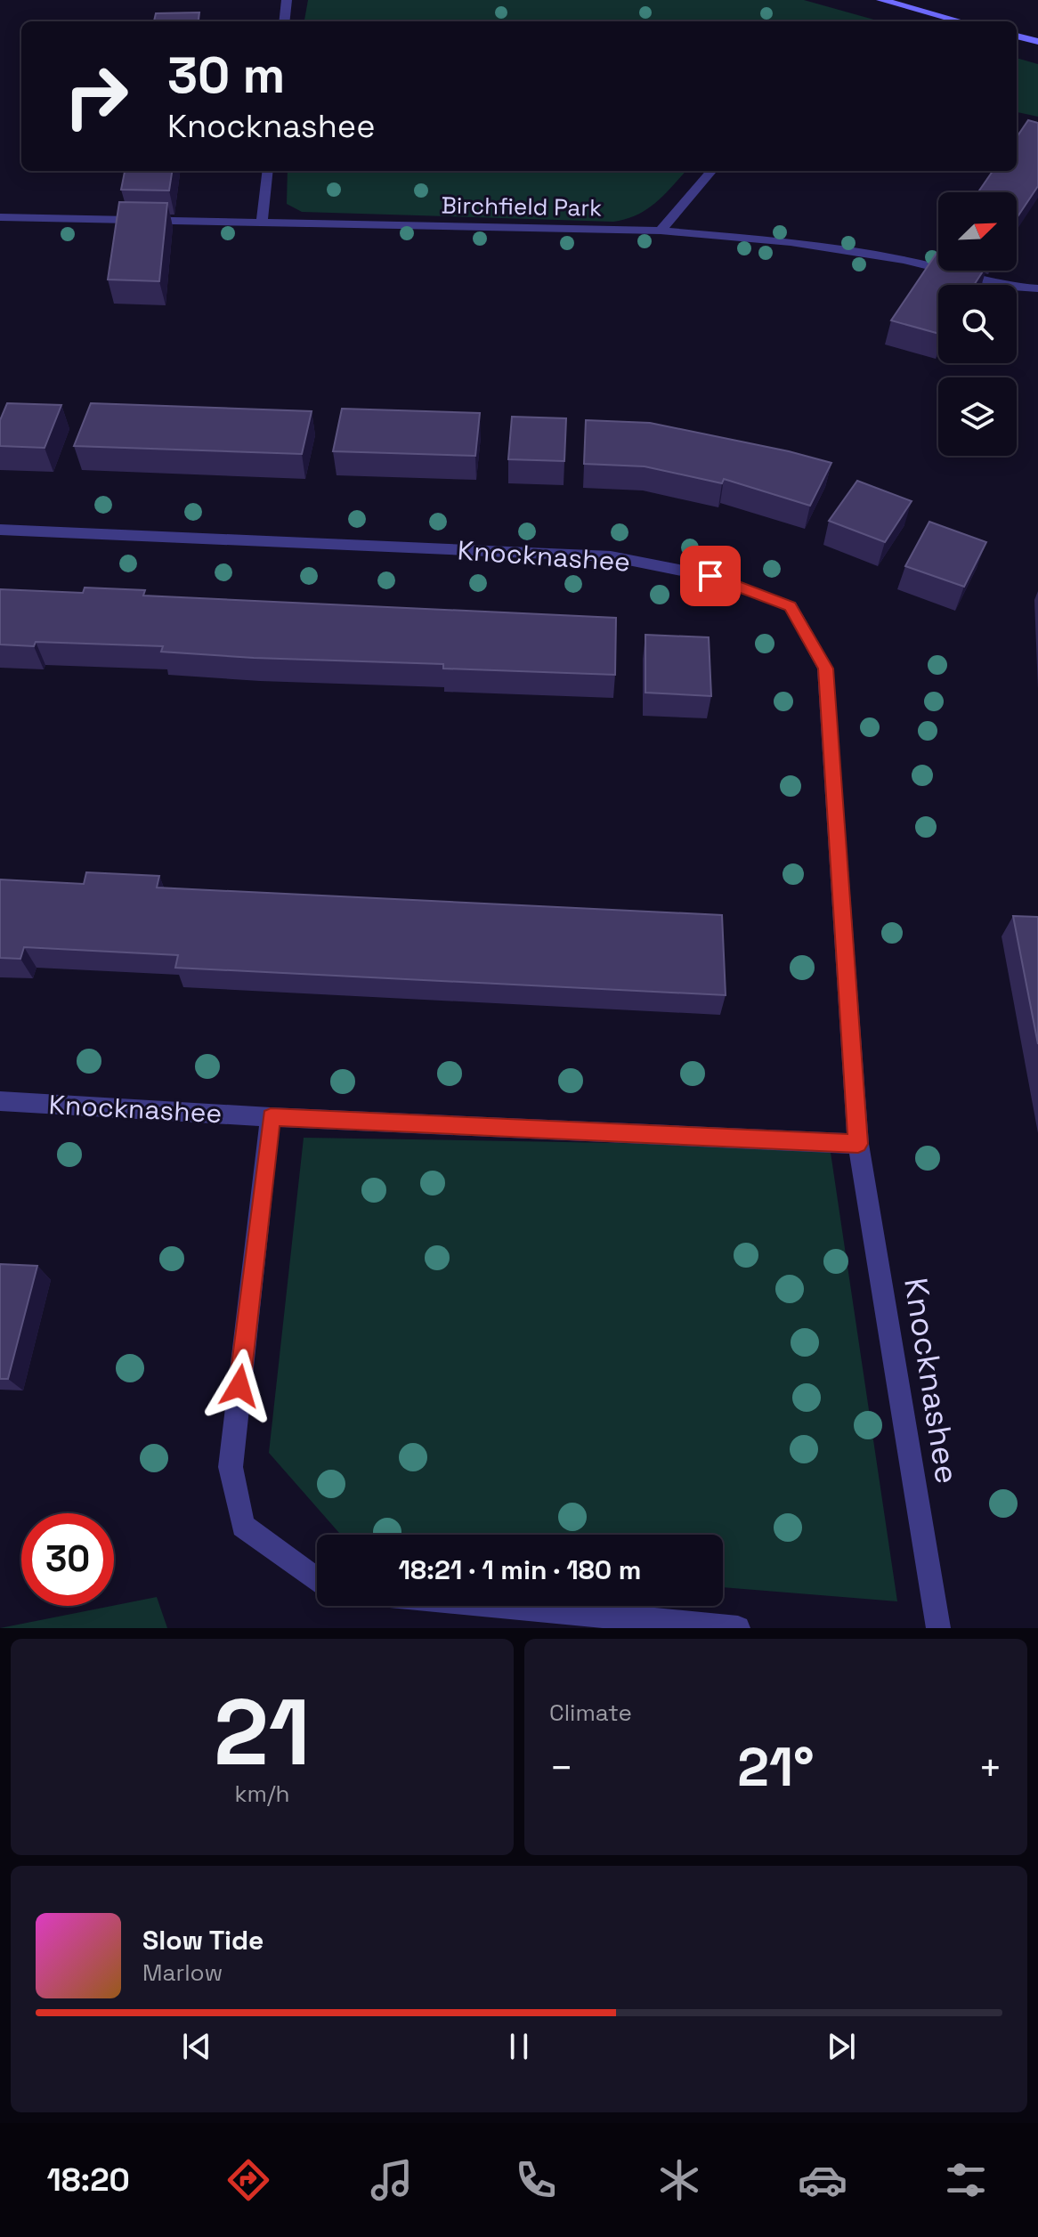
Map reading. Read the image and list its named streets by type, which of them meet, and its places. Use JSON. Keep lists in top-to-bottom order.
{
  "streets": {
    "street": ["Birchfield Park", "Knocknashee"]
  },
  "north": "top right",
  "page": {
    "turn": ["30 m", "Knocknashee"],
    "limit": "30",
    "trip": "18:21 · 1 min · 180 m",
    "tile": [
      ["21", "km/h"],
      "Climate"
    ],
    "heat": ["−", "21°", "+"],
    "song": ["Slow Tide", "Marlow"],
    "tabs": "18:20"
  }
}
